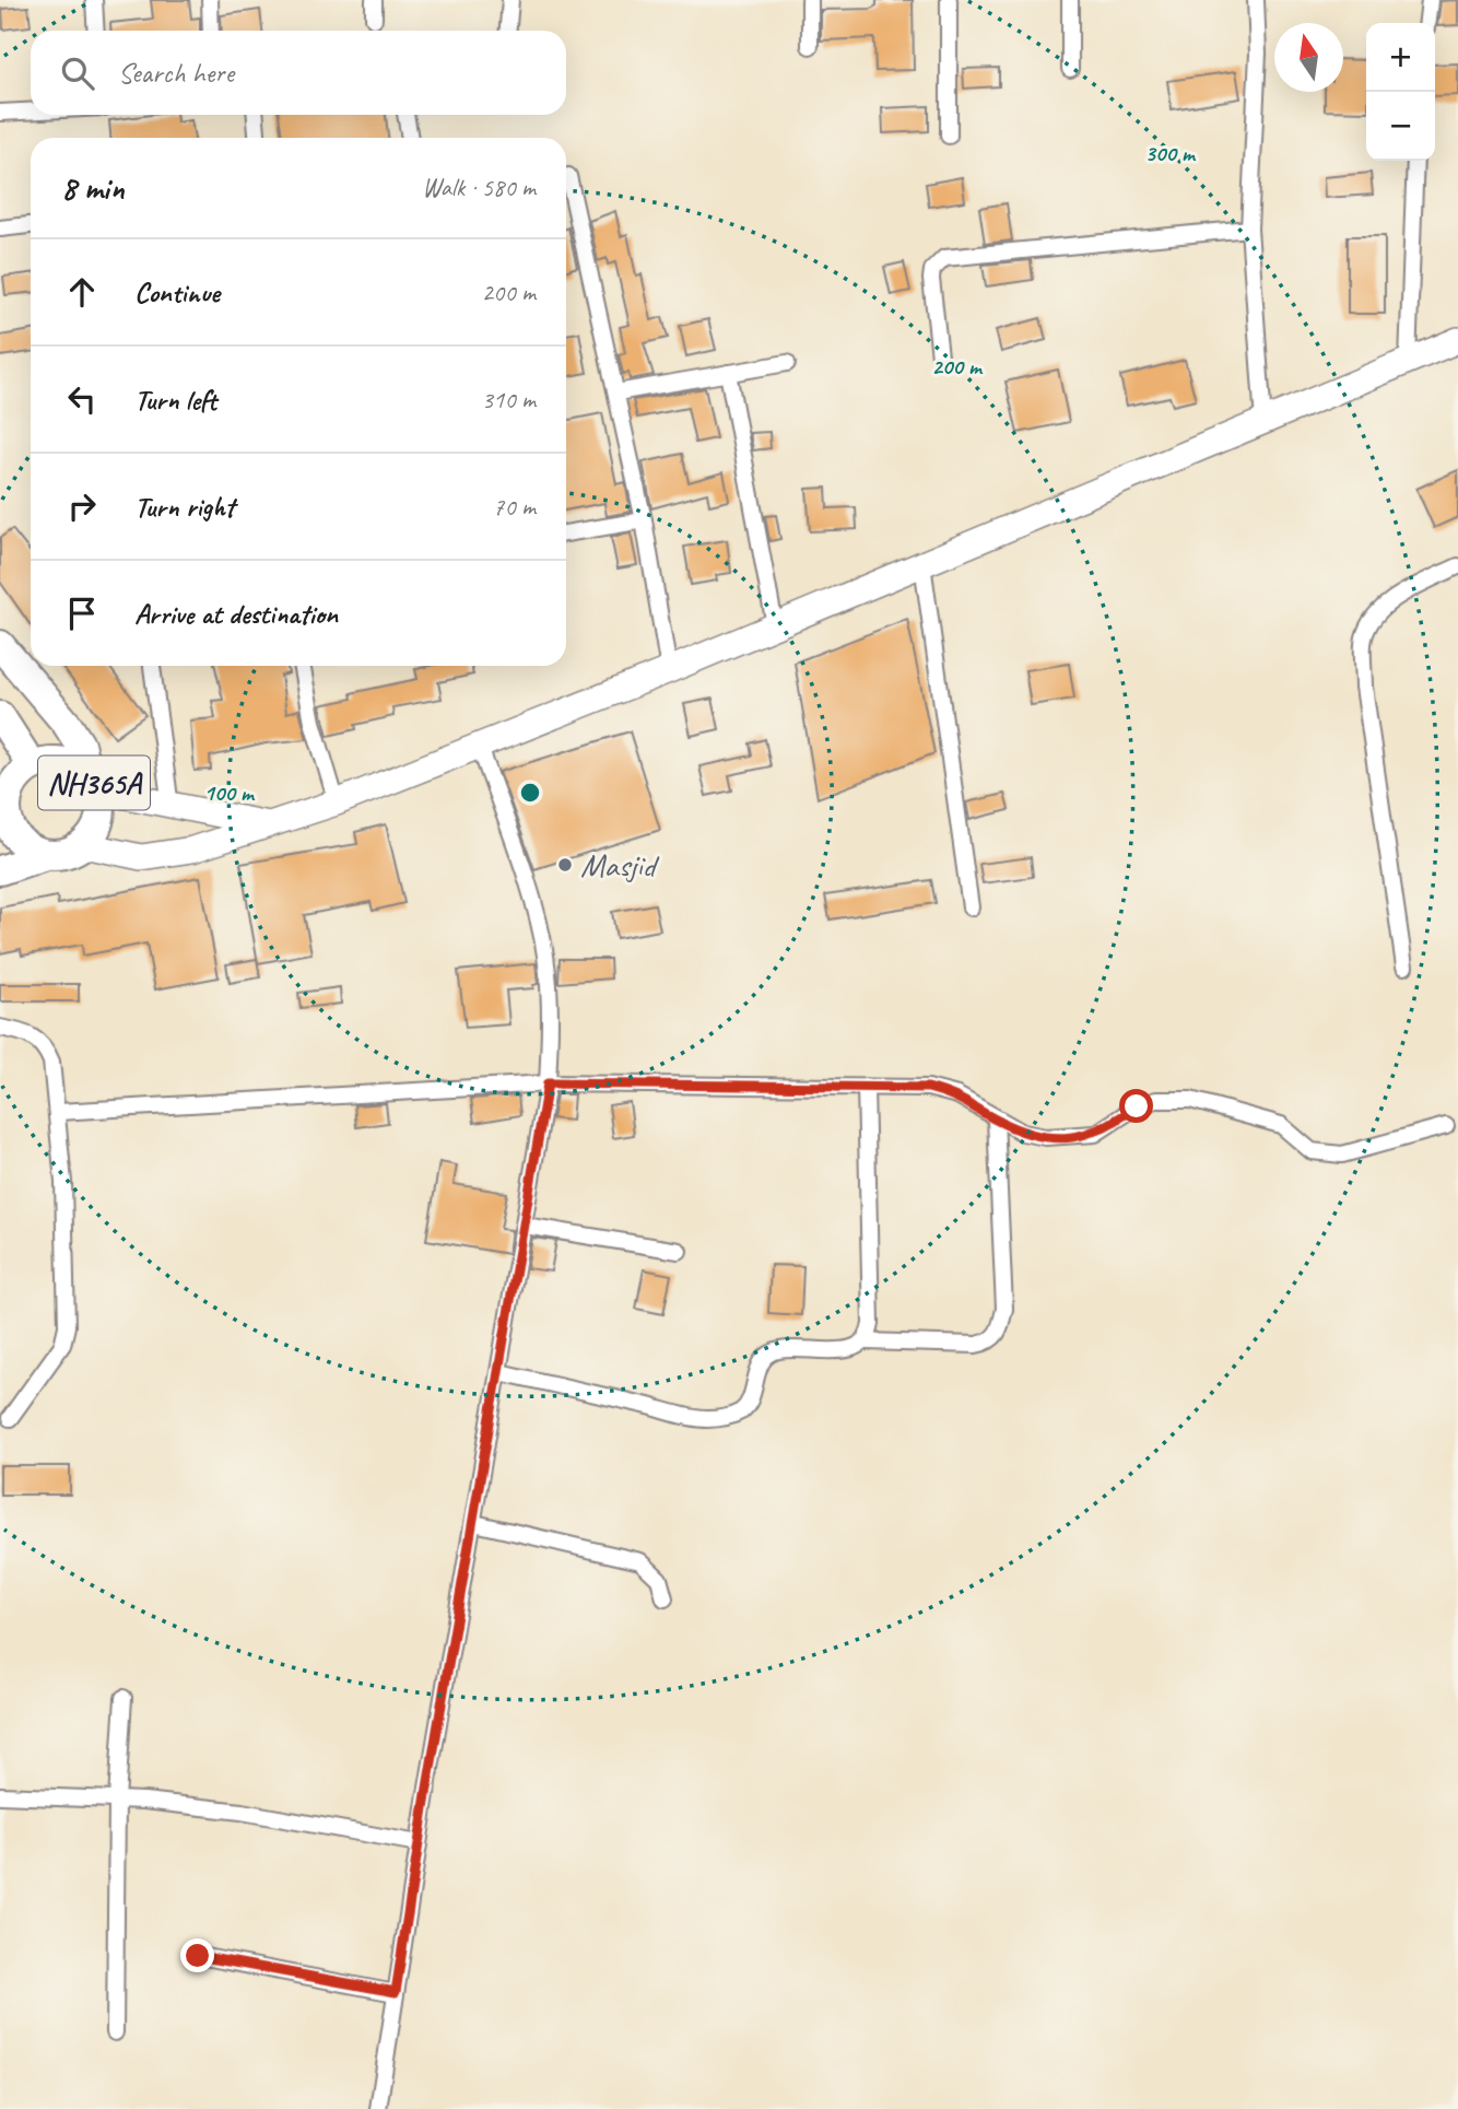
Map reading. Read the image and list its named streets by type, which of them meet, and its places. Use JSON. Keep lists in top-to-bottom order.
{
  "streets": {
    "highway": ["NH365A"]
  },
  "places": ["Masjid"],
  "north": "top",
  "page": {
    "map_buttons": ["+", "−"],
    "search": "Search here",
    "heading": ["8 min", "Walk · 580 m"],
    "list": [
      ["Continue", "200 m"],
      ["Turn left", "310 m"],
      ["Turn right", "70 m"],
      "Arrive at destination"
    ]
  },
  "rings": ["300 m", "200 m", "100 m"]
}
